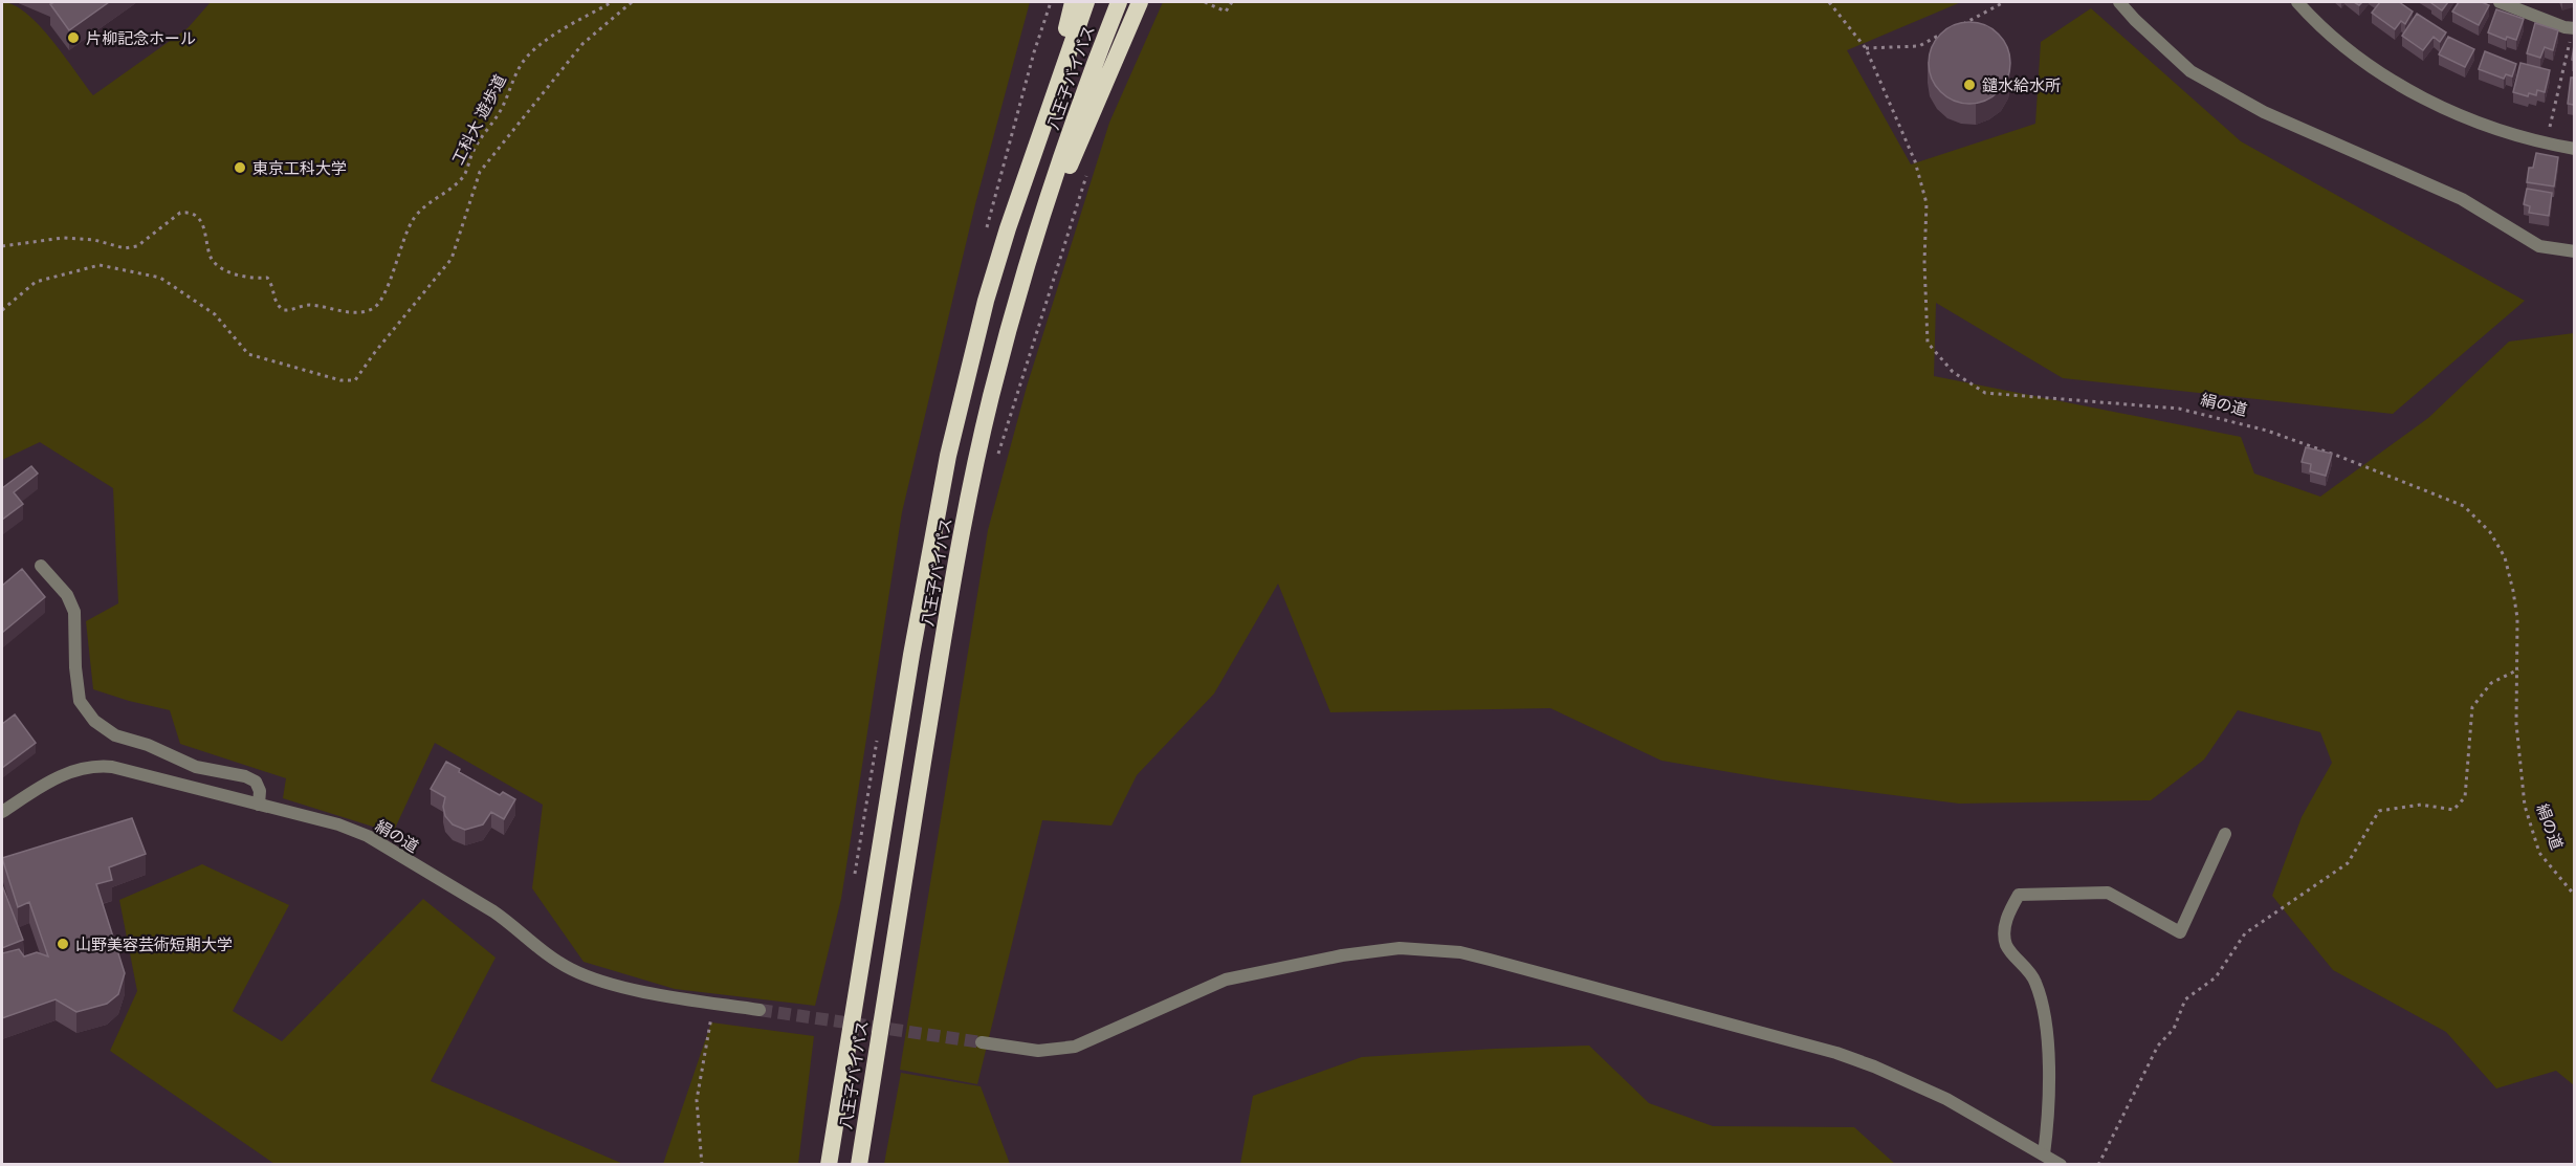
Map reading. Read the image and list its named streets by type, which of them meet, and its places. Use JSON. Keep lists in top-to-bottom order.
{
  "streets": {
    "highway": ["八王子バイパス"],
    "street": ["絹の道"],
    "path": ["工科大 遊歩道"]
  },
  "places": [
    "片柳記念ホール",
    "鑓水給水所",
    "東京工科大学",
    "山野美容芸術短期大学"
  ]
}
